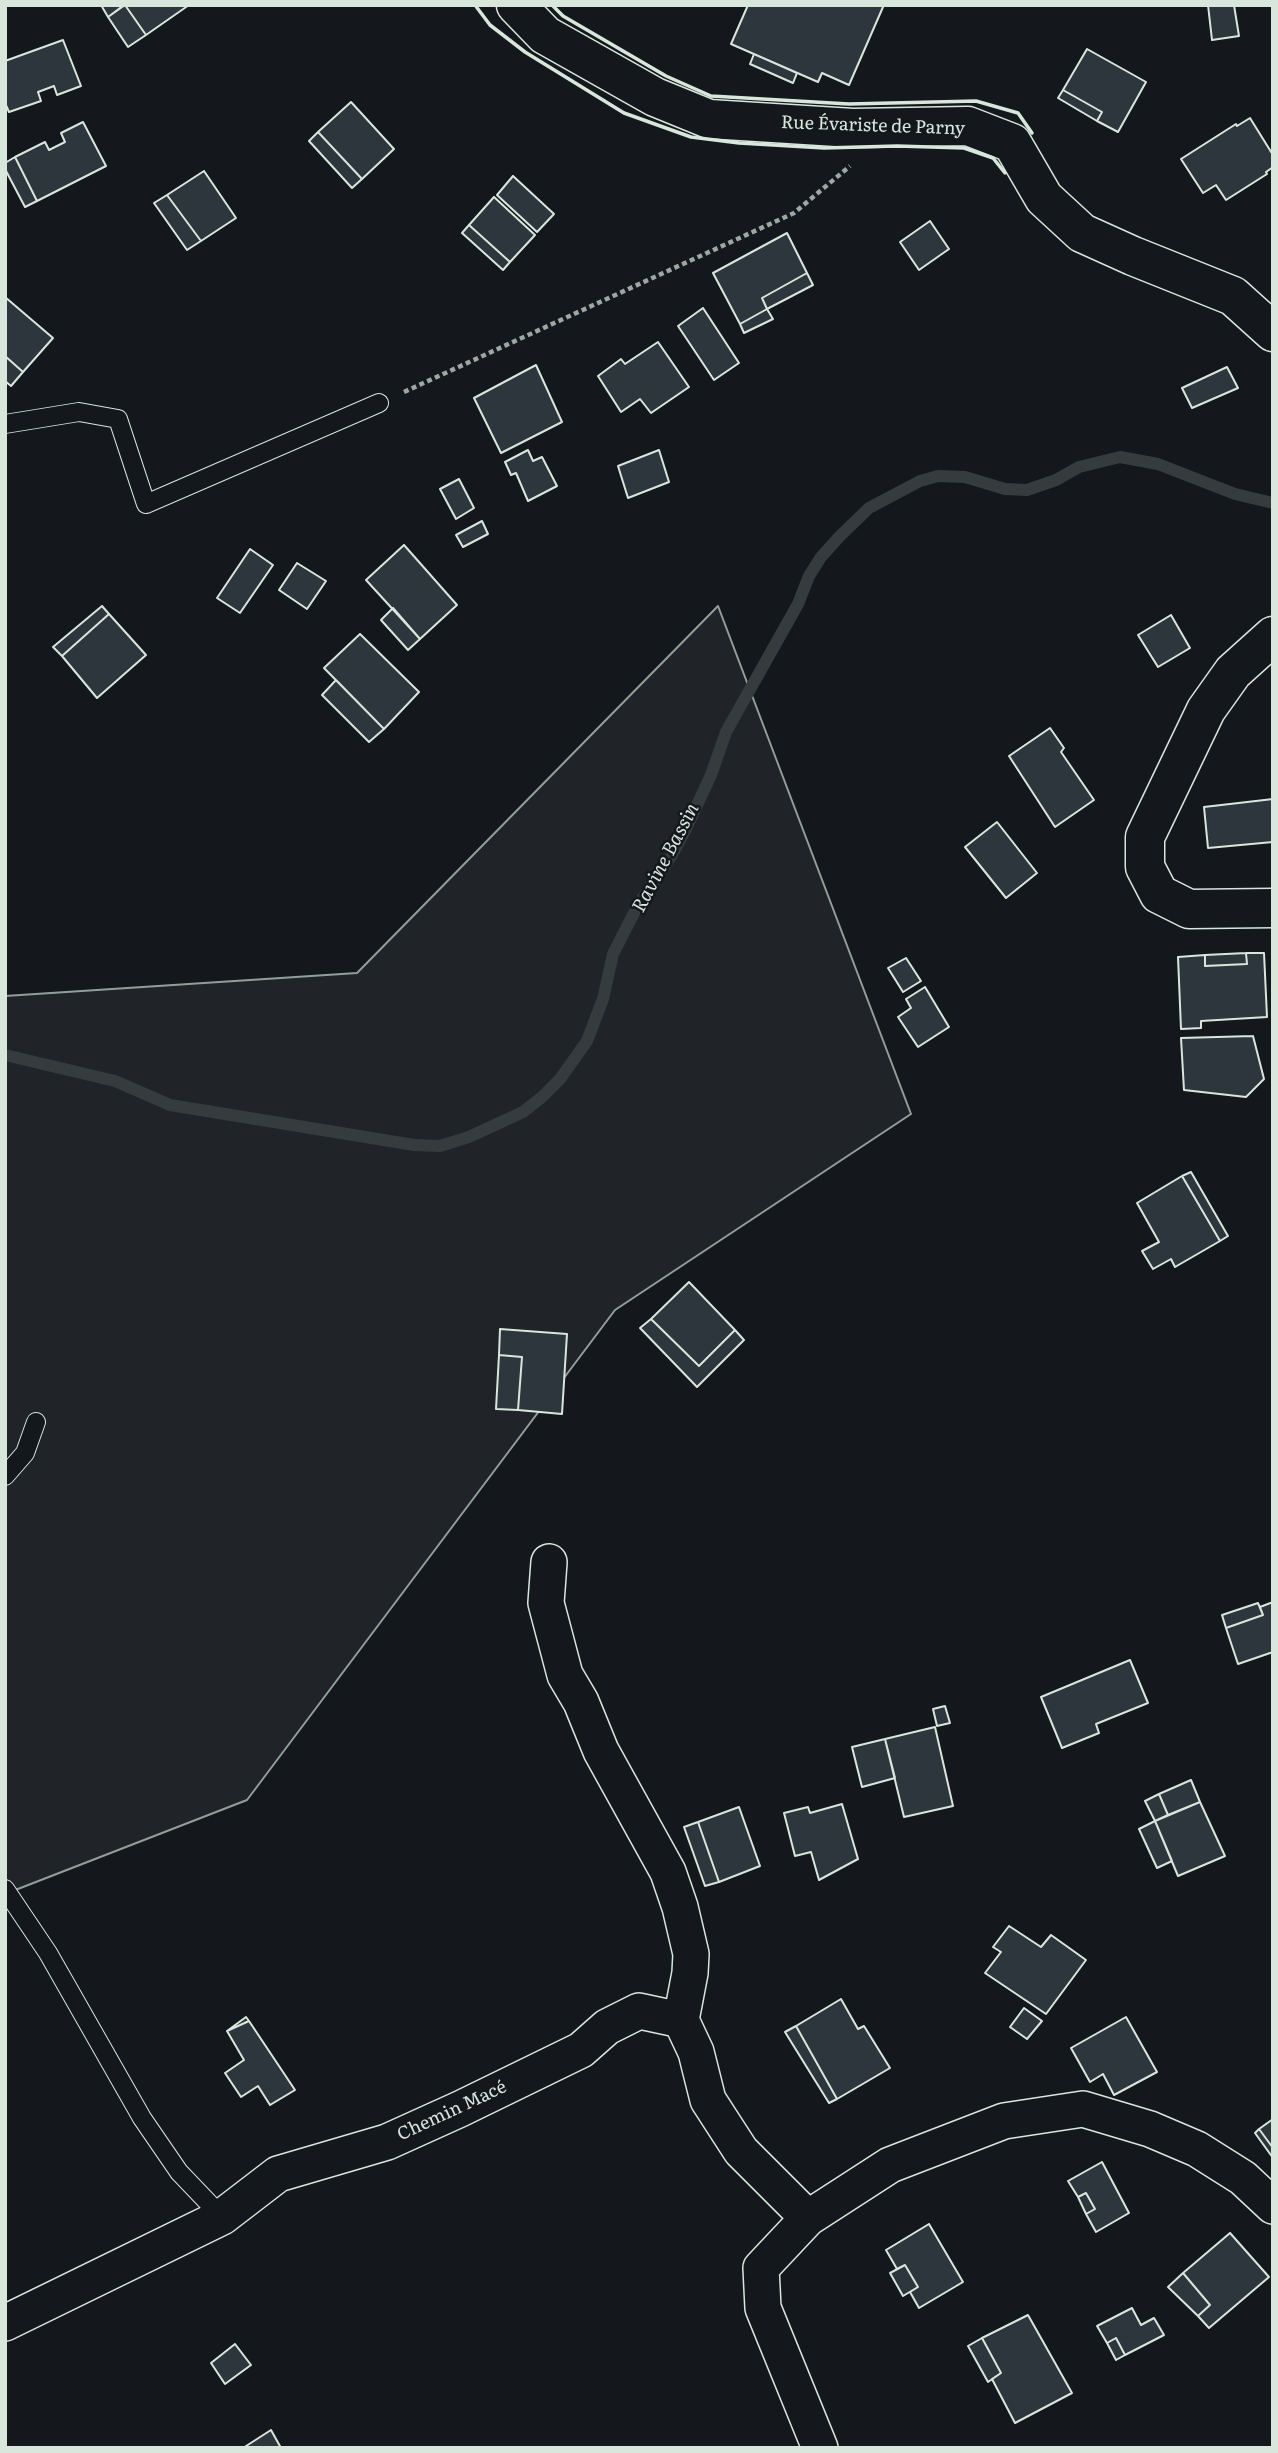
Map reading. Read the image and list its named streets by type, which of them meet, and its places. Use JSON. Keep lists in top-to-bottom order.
{
  "streets": {
    "main road": ["Rue Évariste de Parny"],
    "street": ["Chemin Macé"]
  },
  "water": ["Ravine Bassin"]
}
